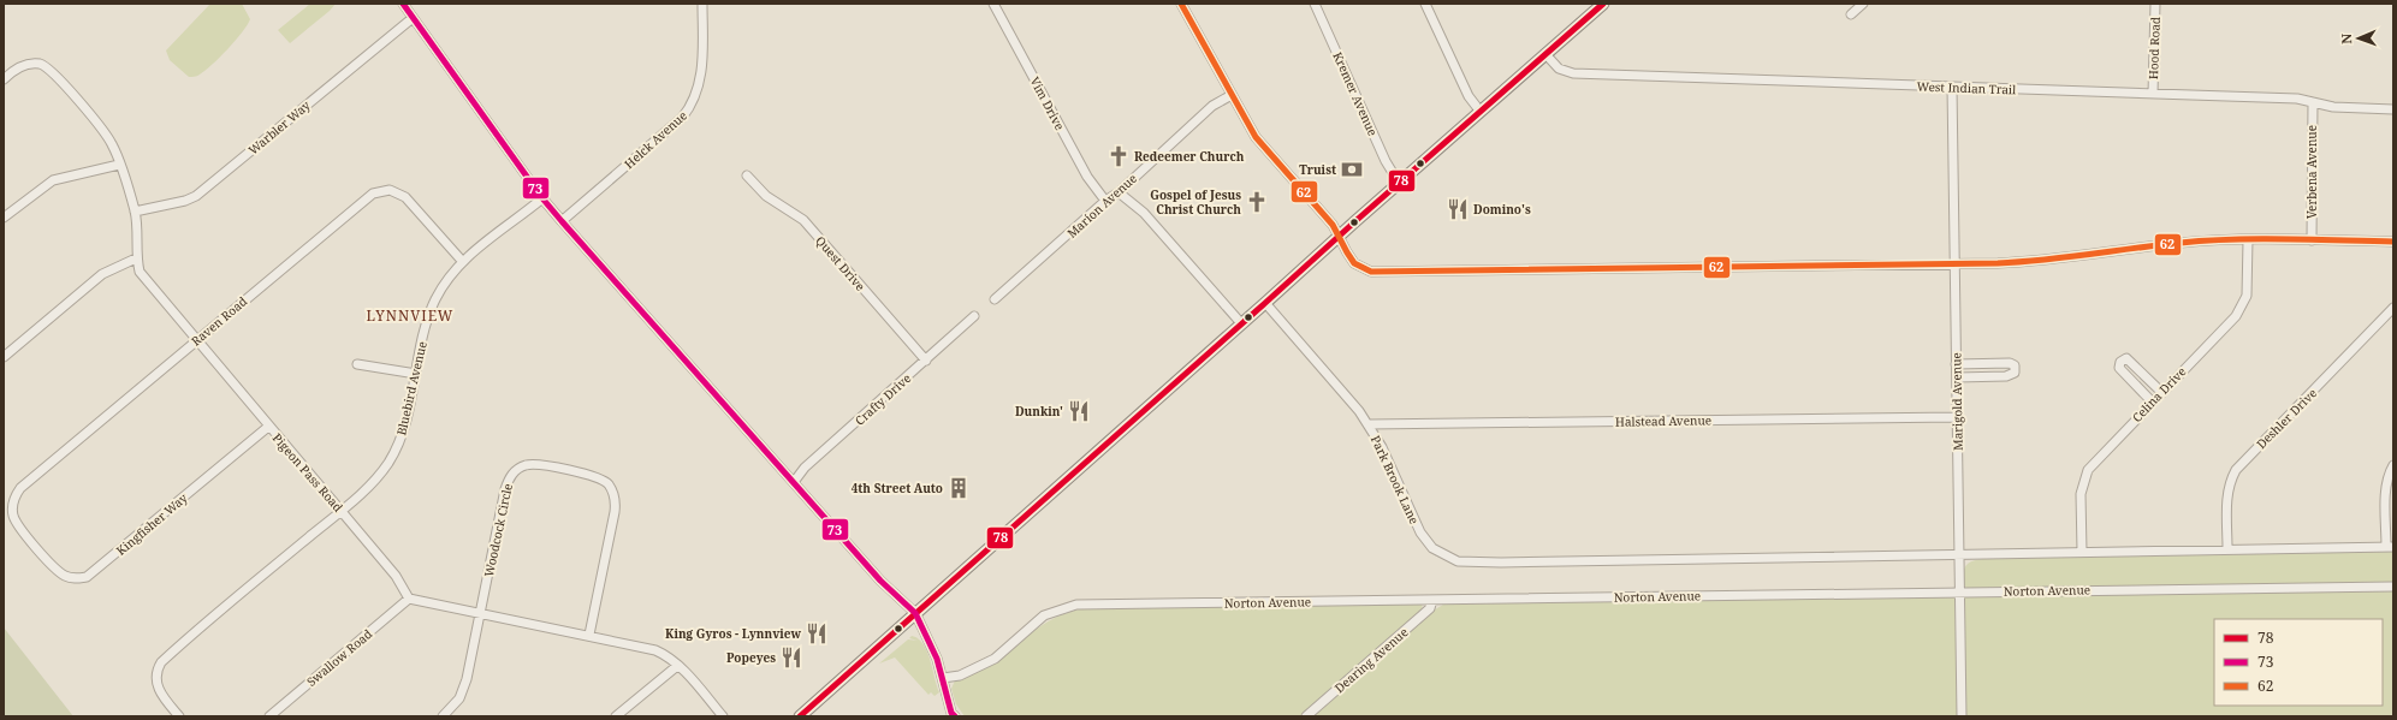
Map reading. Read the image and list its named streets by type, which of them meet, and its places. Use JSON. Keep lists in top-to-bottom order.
{
  "streets": {
    "street": [
      "Hood Road",
      "West Indian Trail",
      "Kremer Avenue",
      "Vim Drive",
      "Warbler Way",
      "Helck Avenue",
      "Verbena Avenue",
      "Marion Avenue",
      "Quest Drive",
      "Raven Road",
      "Bluebird Avenue",
      "Celina Drive",
      "Crafty Drive",
      "Marigold Avenue",
      "Deshler Drive",
      "Halstead Avenue",
      "Pigeon Pass Road",
      "Park Brook Lane",
      "Kingfisher Way",
      "Woodcock Circle",
      "Norton Avenue",
      "Swallow Road",
      "Dearing Avenue"
    ]
  },
  "crossings": [
    ["Hood Road", "West Indian Trail"],
    ["West Indian Trail", "Verbena Avenue"],
    ["West Indian Trail", "Marigold Avenue"],
    ["Vim Drive", "Marion Avenue"],
    ["Warbler Way", "Pigeon Pass Road"],
    ["Quest Drive", "Crafty Drive"],
    ["Raven Road", "Bluebird Avenue"],
    ["Raven Road", "Pigeon Pass Road"],
    ["Raven Road", "Kingfisher Way"],
    ["Bluebird Avenue", "Pigeon Pass Road"],
    ["Marigold Avenue", "Halstead Avenue"],
    ["Marigold Avenue", "Park Brook Lane"],
    ["Marigold Avenue", "Norton Avenue"],
    ["Halstead Avenue", "Park Brook Lane"],
    ["Pigeon Pass Road", "Kingfisher Way"],
    ["Pigeon Pass Road", "Swallow Road"],
    ["Norton Avenue", "Dearing Avenue"]
  ],
  "districts": ["LYNNVIEW"],
  "places": {
    "church": ["Redeemer Church", "Gospel of Jesus Christ Church"],
    "bank": ["Truist"],
    "restaurant": [
      "Domino's",
      "Dunkin'",
      "King Gyros - Lynnview",
      "Popeyes"
    ],
    "building": ["4th Street Auto"]
  },
  "lines": ["transit line 78", "transit line 73", "transit line 62"],
  "legend": ["78", "73", "62"],
  "north": "left"
}
